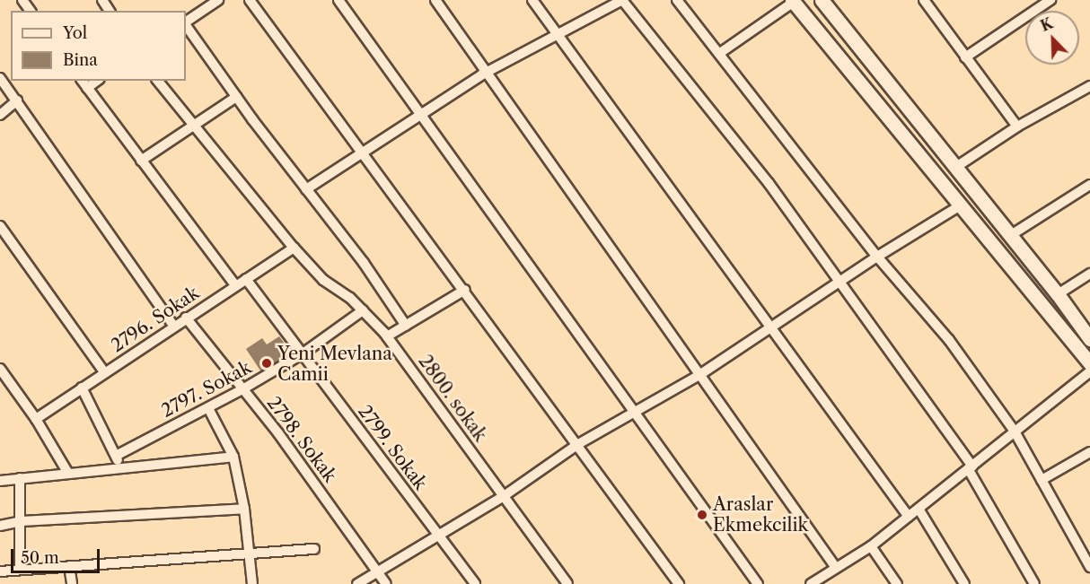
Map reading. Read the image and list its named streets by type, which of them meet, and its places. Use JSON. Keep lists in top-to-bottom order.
{
  "streets": {
    "street": [
      "2796. Sokak",
      "2797. Sokak",
      "2800. sokak",
      "2798. Sokak",
      "2799. Sokak"
    ]
  },
  "crossings": [
    ["2796. Sokak", "2800. sokak"],
    ["2796. Sokak", "2798. Sokak"],
    ["2796. Sokak", "2799. Sokak"],
    ["2797. Sokak", "2800. sokak"],
    ["2797. Sokak", "2798. Sokak"],
    ["2797. Sokak", "2799. Sokak"]
  ],
  "places": ["Yeni Mevlana Camii", "Araslar Ekmekcilik"],
  "legend": ["Yol", "Bina"],
  "scale_bar": "50 m",
  "north": "top left"
}
